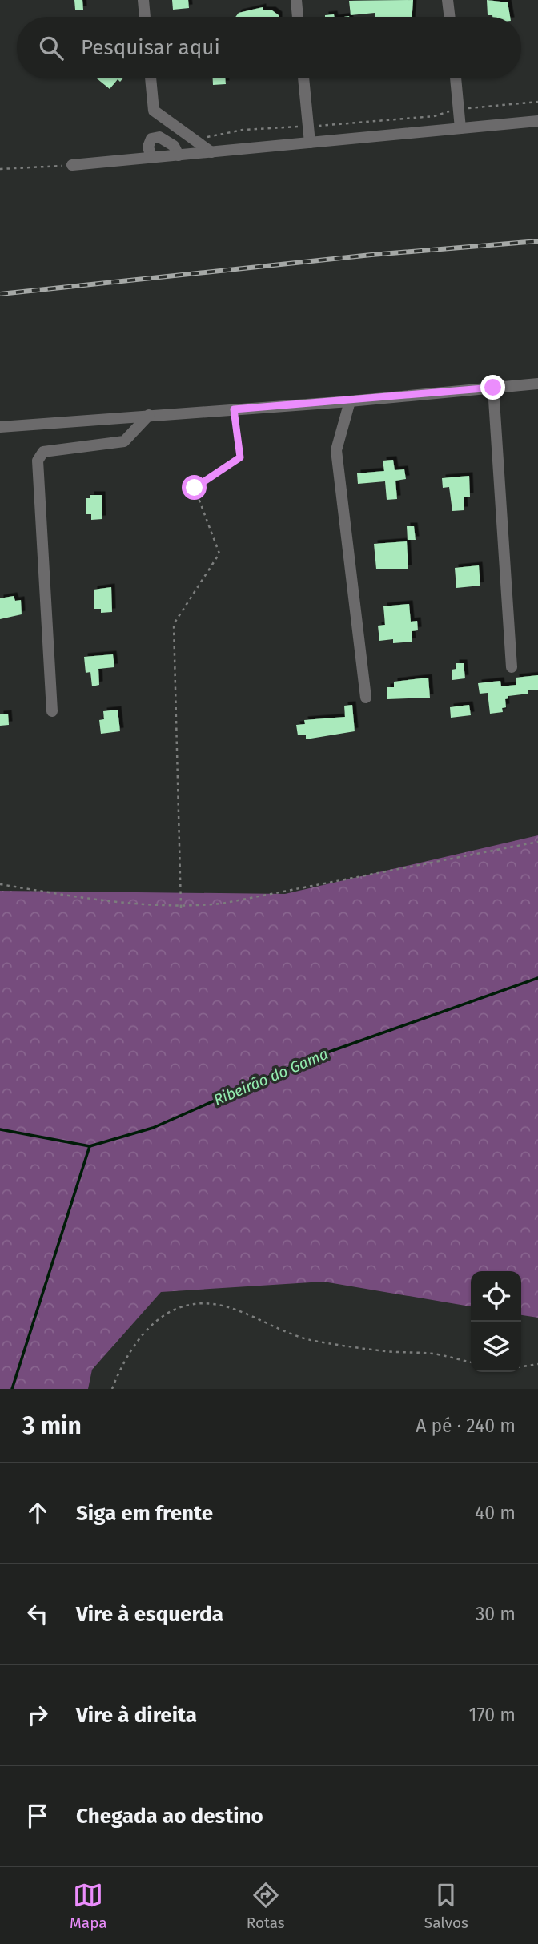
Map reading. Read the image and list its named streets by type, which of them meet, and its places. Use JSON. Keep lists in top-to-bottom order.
{
  "water": ["Ribeirão do Gama"],
  "page": {
    "search": "Pesquisar aqui",
    "heading": ["3 min", "A pé · 240 m"],
    "list": [
      ["Siga em frente", "40 m"],
      ["Vire à esquerda", "30 m"],
      ["Vire à direita", "170 m"],
      "Chegada ao destino"
    ],
    "nav": ["Mapa", "Rotas", "Salvos"]
  }
}
